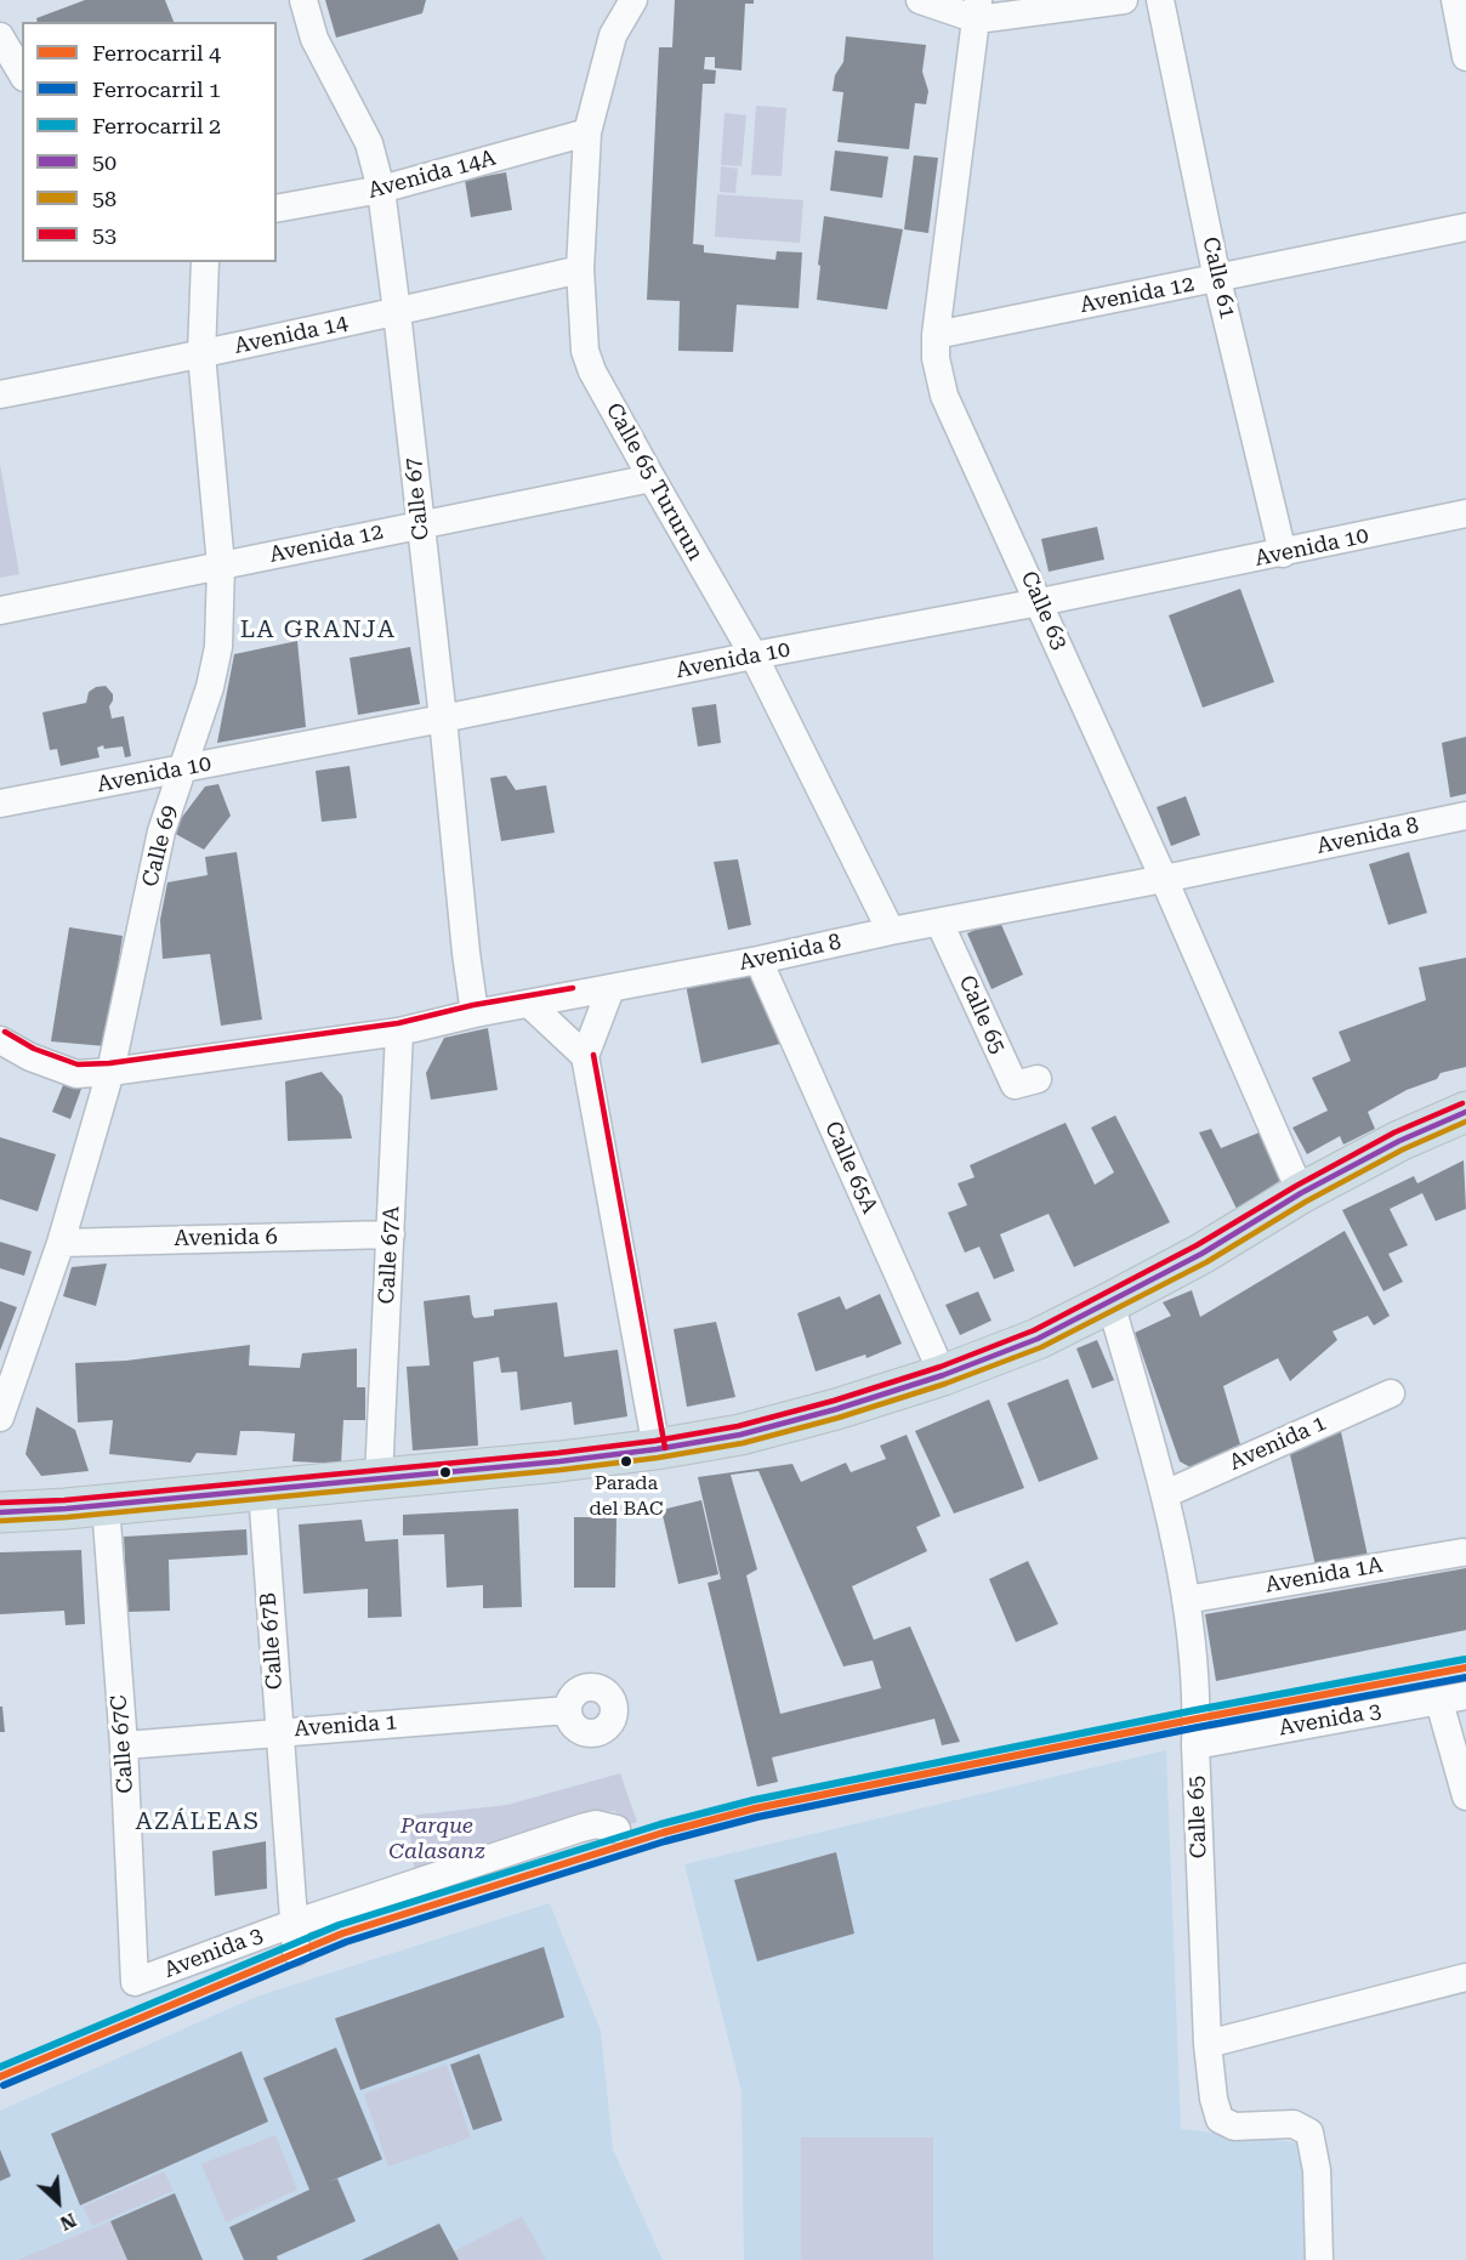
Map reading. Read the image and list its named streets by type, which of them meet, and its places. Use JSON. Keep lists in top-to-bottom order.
{
  "streets": {
    "street": [
      "Avenida 14A",
      "Calle 61",
      "Avenida 12",
      "Avenida 14",
      "Calle 65 Tururun",
      "Calle 67",
      "Avenida 10",
      "Calle 63",
      "Avenida 8",
      "Calle 69",
      "Calle 65",
      "Calle 65A",
      "Avenida 6",
      "Calle 67A",
      "Avenida 1",
      "Avenida 1A",
      "Calle 67B",
      "Avenida 3",
      "Calle 67C"
    ]
  },
  "crossings": [
    ["Avenida 14A", "Calle 65 Tururun"],
    ["Avenida 14A", "Calle 67"],
    ["Calle 61", "Avenida 12"],
    ["Calle 61", "Avenida 10"],
    ["Avenida 12", "Calle 65 Tururun"],
    ["Avenida 12", "Calle 67"],
    ["Avenida 12", "Calle 63"],
    ["Avenida 12", "Calle 69"],
    ["Avenida 14", "Calle 65 Tururun"],
    ["Avenida 14", "Calle 67"],
    ["Avenida 14", "Calle 69"],
    ["Calle 65 Tururun", "Avenida 10"],
    ["Calle 65 Tururun", "Avenida 8"],
    ["Calle 67", "Avenida 10"],
    ["Calle 67", "Avenida 8"],
    ["Avenida 10", "Calle 63"],
    ["Avenida 10", "Calle 69"],
    ["Calle 63", "Avenida 8"],
    ["Avenida 8", "Calle 69"],
    ["Avenida 8", "Calle 65"],
    ["Avenida 8", "Calle 65A"],
    ["Avenida 8", "Calle 67A"],
    ["Calle 69", "Avenida 6"],
    ["Calle 65", "Avenida 1"],
    ["Calle 65", "Avenida 1A"],
    ["Calle 65", "Avenida 3"],
    ["Avenida 6", "Calle 67A"],
    ["Avenida 1", "Calle 67B"],
    ["Avenida 1", "Calle 67C"],
    ["Calle 67B", "Avenida 3"],
    ["Avenida 3", "Calle 67C"]
  ],
  "districts": ["LA GRANJA", "AZÁLEAS"],
  "parks": ["Parque Calasanz"],
  "places": ["Parada del BAC"],
  "lines": [
    "transit line 53",
    "transit line 50",
    "transit line 58",
    "rail line 2",
    "rail line 4",
    "rail line 1"
  ],
  "legend": [
    "Ferrocarril 4",
    "Ferrocarril 1",
    "Ferrocarril 2",
    "50",
    "58",
    "53"
  ],
  "north": "bottom right"
}
